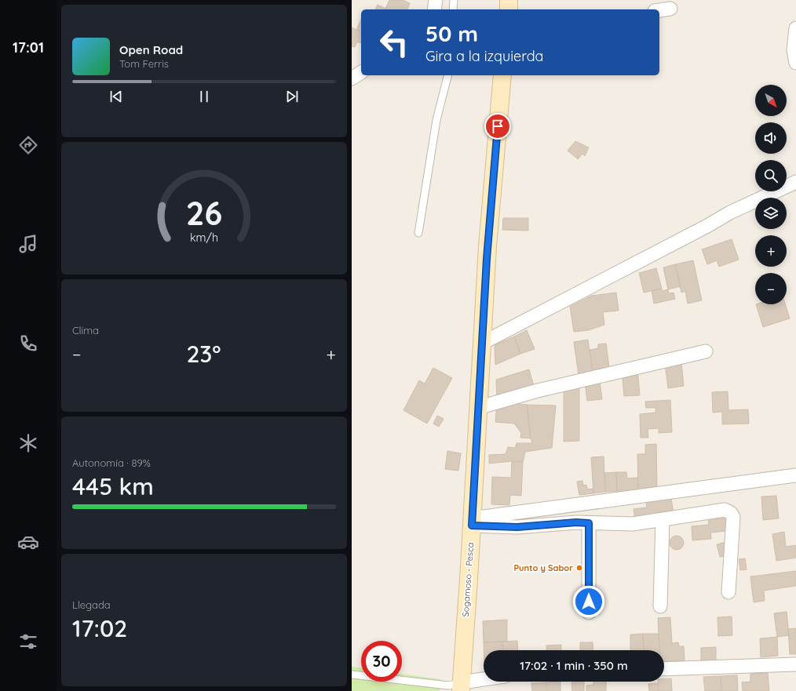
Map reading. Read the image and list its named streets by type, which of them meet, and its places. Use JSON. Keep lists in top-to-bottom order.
{
  "streets": {
    "main road": ["Sogamoso - Pesca"]
  },
  "places": ["Punto y Sabor"],
  "north": "bottom right",
  "page": {
    "tabs": "17:01",
    "turn": ["50 m", "Gira a la izquierda"],
    "song": ["Open Road", "Tom Ferris"],
    "map_buttons": ["+", "−"],
    "tile": [
      "Clima",
      ["Autonomía · 89%", "445 km"],
      ["Llegada", "17:02"]
    ],
    "heat": ["−", "23°", "+"],
    "limit": "30",
    "trip": "17:02 · 1 min · 350 m",
    "gauge": ["26", "km/h"]
  }
}
